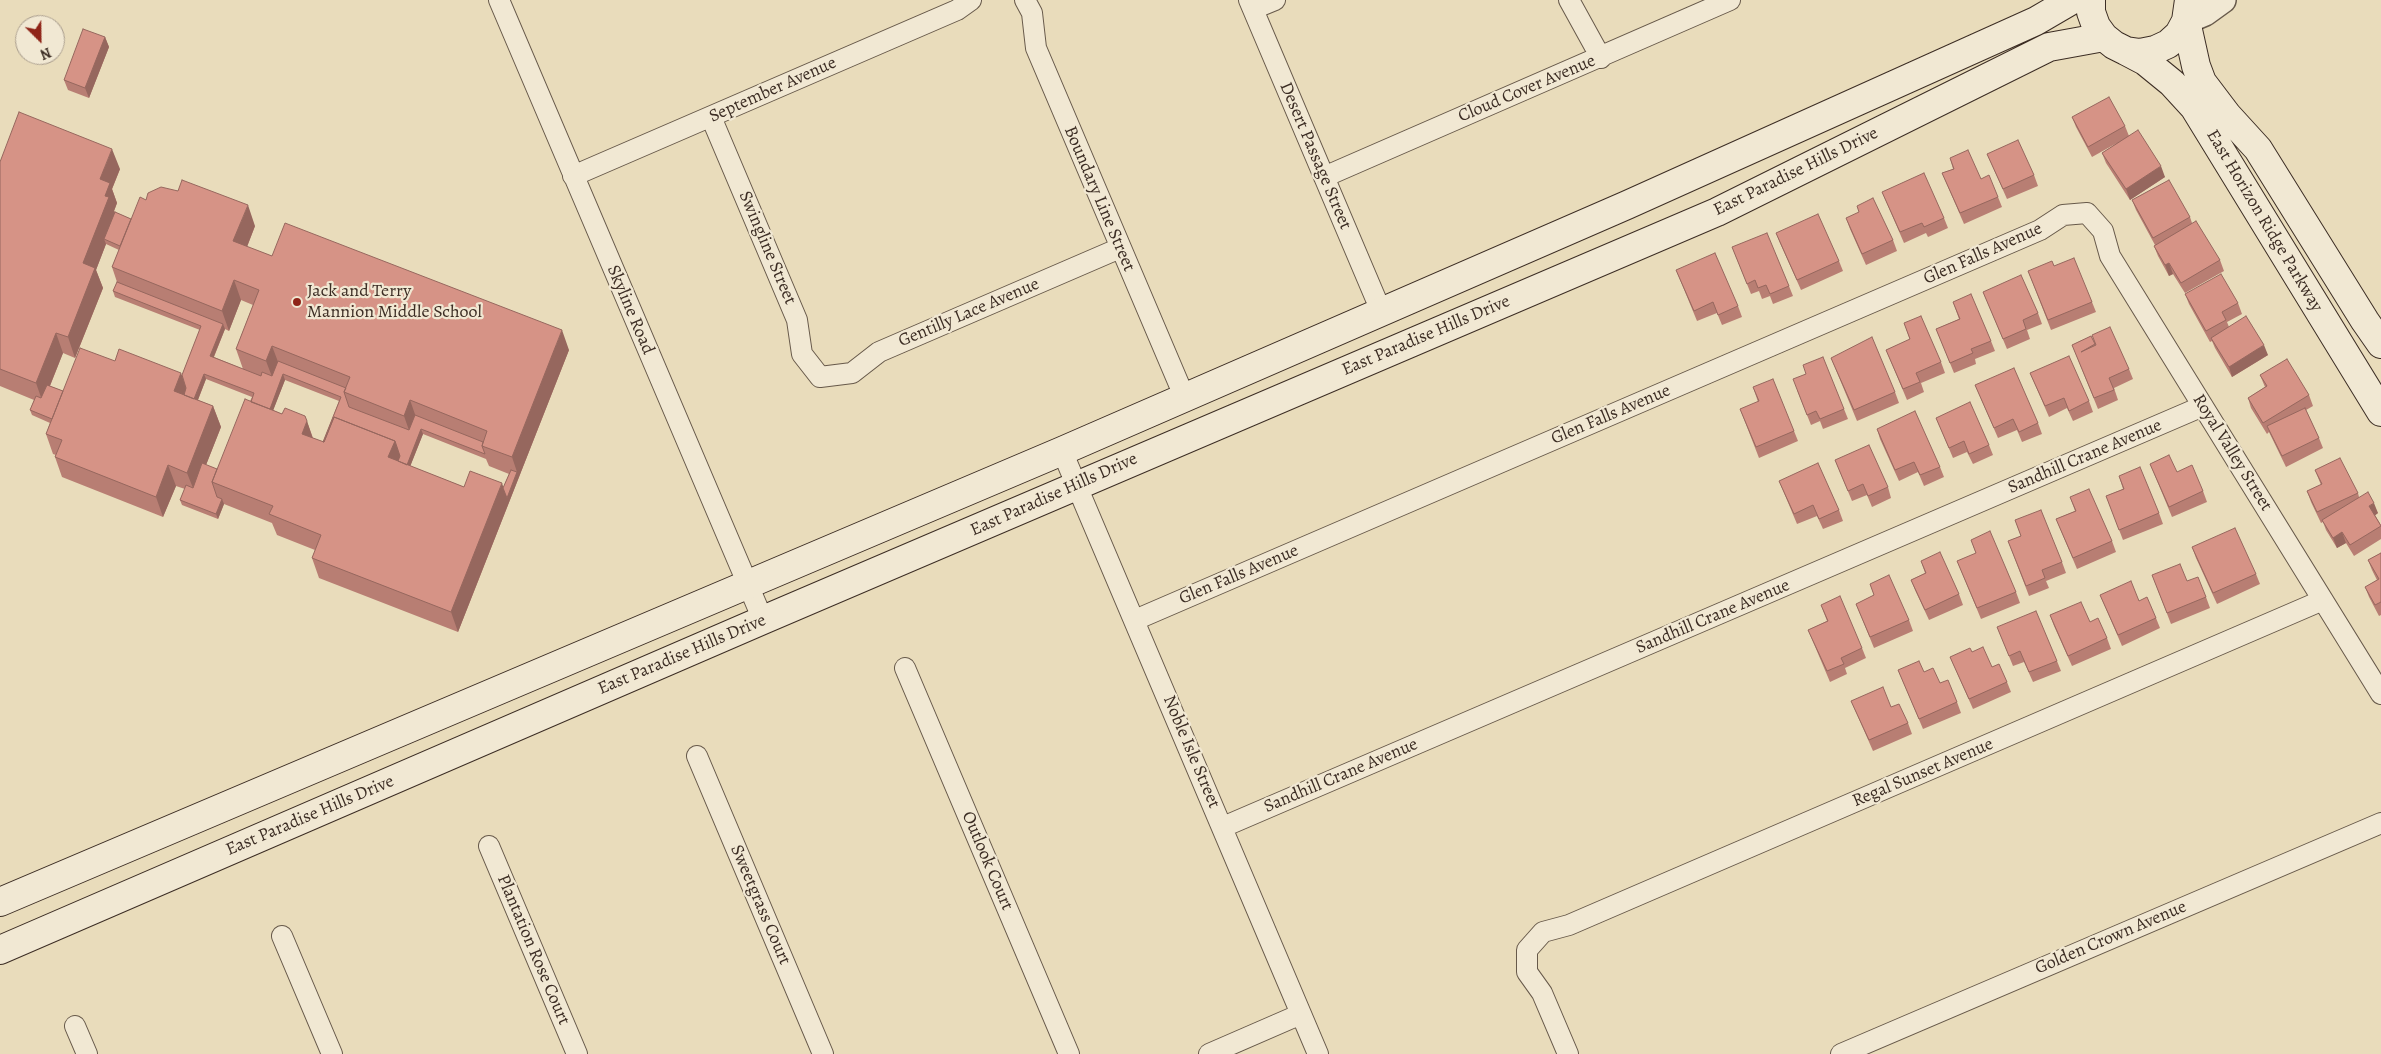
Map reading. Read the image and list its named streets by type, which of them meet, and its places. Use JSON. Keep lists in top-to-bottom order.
{
  "streets": {
    "main road": ["East Paradise Hills Drive", "East Horizon Ridge Parkway"],
    "street": [
      "Cloud Cover Avenue",
      "September Avenue",
      "Desert Passage Street",
      "Boundary Line Street",
      "Swingline Street",
      "Glen Falls Avenue",
      "Skyline Road",
      "Gentilly Lace Avenue",
      "Royal Valley Street",
      "Sandhill Crane Avenue",
      "Noble Isle Street",
      "Regal Sunset Avenue",
      "Outlook Court",
      "Sweetgrass Court",
      "Golden Crown Avenue",
      "Plantation Rose Court"
    ]
  },
  "crossings": [
    ["Cloud Cover Avenue", "Desert Passage Street"],
    ["September Avenue", "Swingline Street"],
    ["September Avenue", "Skyline Road"],
    ["East Paradise Hills Drive", "East Horizon Ridge Parkway"],
    ["East Paradise Hills Drive", "Skyline Road"],
    ["East Paradise Hills Drive", "Noble Isle Street"],
    ["Boundary Line Street", "Gentilly Lace Avenue"],
    ["Swingline Street", "Gentilly Lace Avenue"],
    ["Glen Falls Avenue", "Royal Valley Street"],
    ["Glen Falls Avenue", "Noble Isle Street"],
    ["Royal Valley Street", "Sandhill Crane Avenue"],
    ["Royal Valley Street", "Regal Sunset Avenue"],
    ["Sandhill Crane Avenue", "Noble Isle Street"]
  ],
  "places": ["Jack and Terry Mannion Middle School"],
  "north": "bottom right"
}
